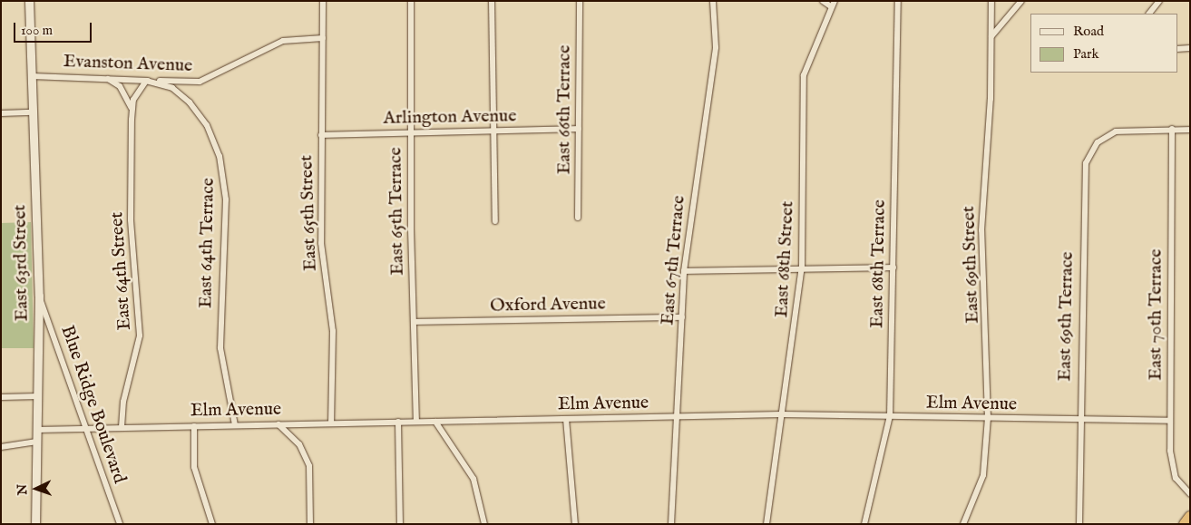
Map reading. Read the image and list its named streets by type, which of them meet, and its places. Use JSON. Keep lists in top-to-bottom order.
{
  "streets": {
    "main road": ["East 63rd Street"],
    "street": [
      "Evanston Avenue",
      "East 66th Terrace",
      "Arlington Avenue",
      "East 65th Terrace",
      "East 65th Street",
      "East 64th Terrace",
      "East 68th Street",
      "East 67th Terrace",
      "East 68th Terrace",
      "East 69th Street",
      "East 64th Street",
      "Oxford Avenue",
      "East 70th Terrace",
      "East 69th Terrace",
      "Elm Avenue",
      "Blue Ridge Boulevard"
    ]
  },
  "crossings": [
    ["Evanston Avenue", "East 65th Street"],
    ["Evanston Avenue", "East 64th Terrace"],
    ["Evanston Avenue", "East 63rd Street"],
    ["Evanston Avenue", "East 64th Street"],
    ["East 66th Terrace", "Arlington Avenue"],
    ["Arlington Avenue", "East 65th Terrace"],
    ["Arlington Avenue", "East 65th Street"],
    ["East 65th Terrace", "Oxford Avenue"],
    ["East 65th Terrace", "Elm Avenue"],
    ["East 65th Street", "Elm Avenue"],
    ["East 64th Terrace", "East 64th Street"],
    ["East 64th Terrace", "Elm Avenue"],
    ["East 68th Street", "Elm Avenue"],
    ["East 67th Terrace", "Oxford Avenue"],
    ["East 67th Terrace", "Elm Avenue"],
    ["East 63rd Street", "Elm Avenue"],
    ["East 63rd Street", "Blue Ridge Boulevard"],
    ["East 68th Terrace", "Elm Avenue"],
    ["East 69th Street", "Elm Avenue"],
    ["East 64th Street", "Elm Avenue"],
    ["East 70th Terrace", "East 69th Terrace"],
    ["East 70th Terrace", "Elm Avenue"],
    ["East 69th Terrace", "Elm Avenue"],
    ["Elm Avenue", "Blue Ridge Boulevard"]
  ],
  "legend": ["Road", "Park"],
  "scale_bar": "100 m",
  "north": "left"
}
